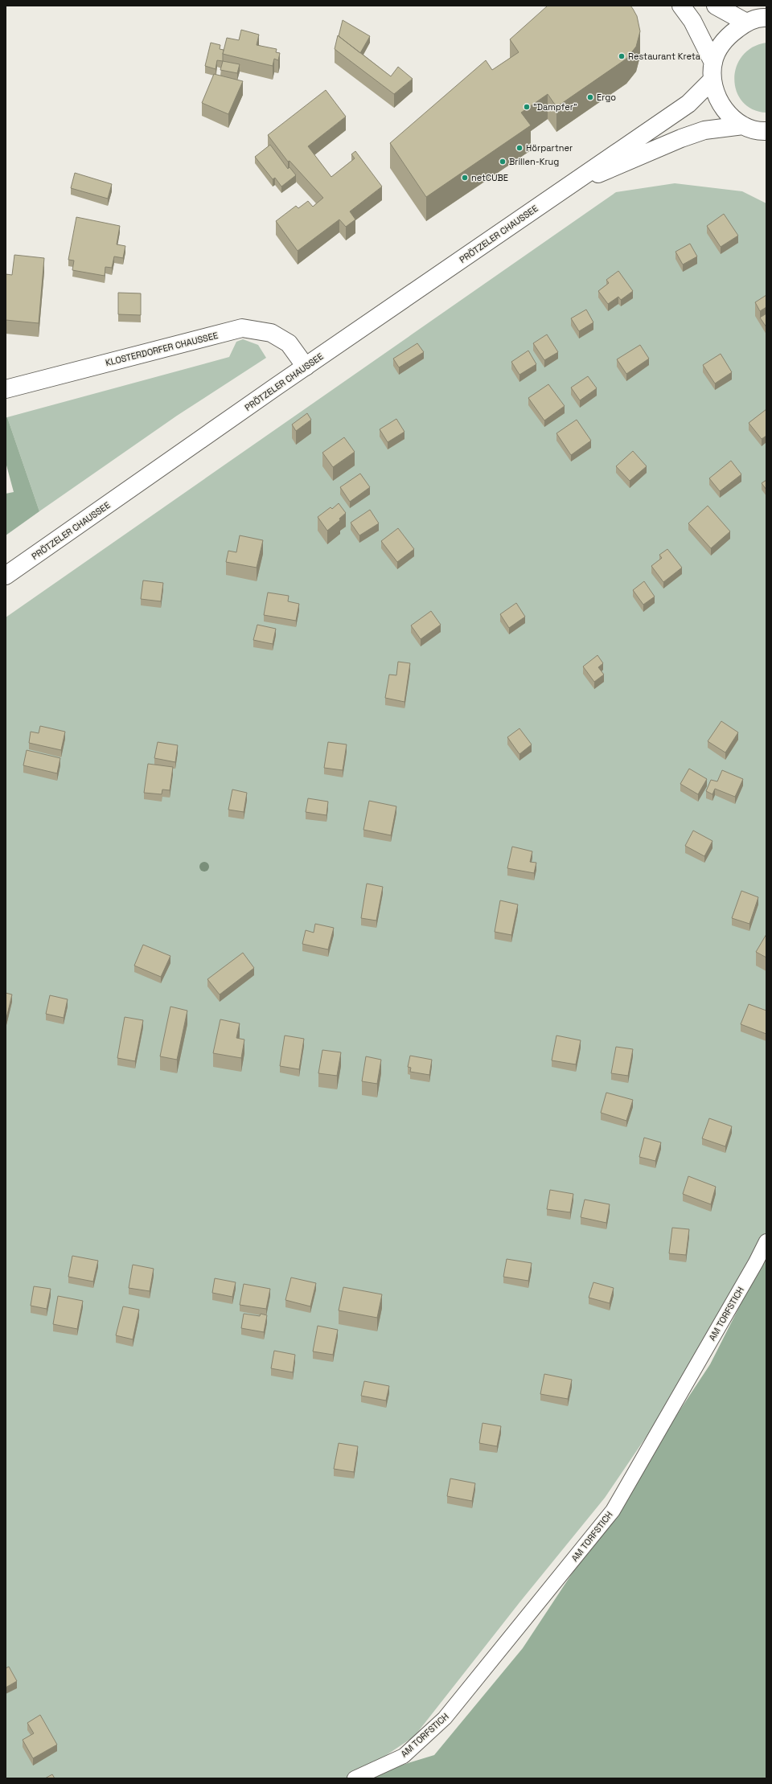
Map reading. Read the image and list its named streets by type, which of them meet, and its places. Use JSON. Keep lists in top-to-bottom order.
{
  "streets": {
    "main road": ["PRÖTZELER CHAUSSEE", "KLOSTERDORFER CHAUSSEE"],
    "lane": ["AM TORFSTICH"]
  },
  "crossings": [
    ["PRÖTZELER CHAUSSEE", "KLOSTERDORFER CHAUSSEE"]
  ],
  "places": [
    "Restaurant Kreta",
    "Ergo",
    "\"Dampfer\"",
    "Hörpartner",
    "Brillen-Krug",
    "netCUBE"
  ]
}
